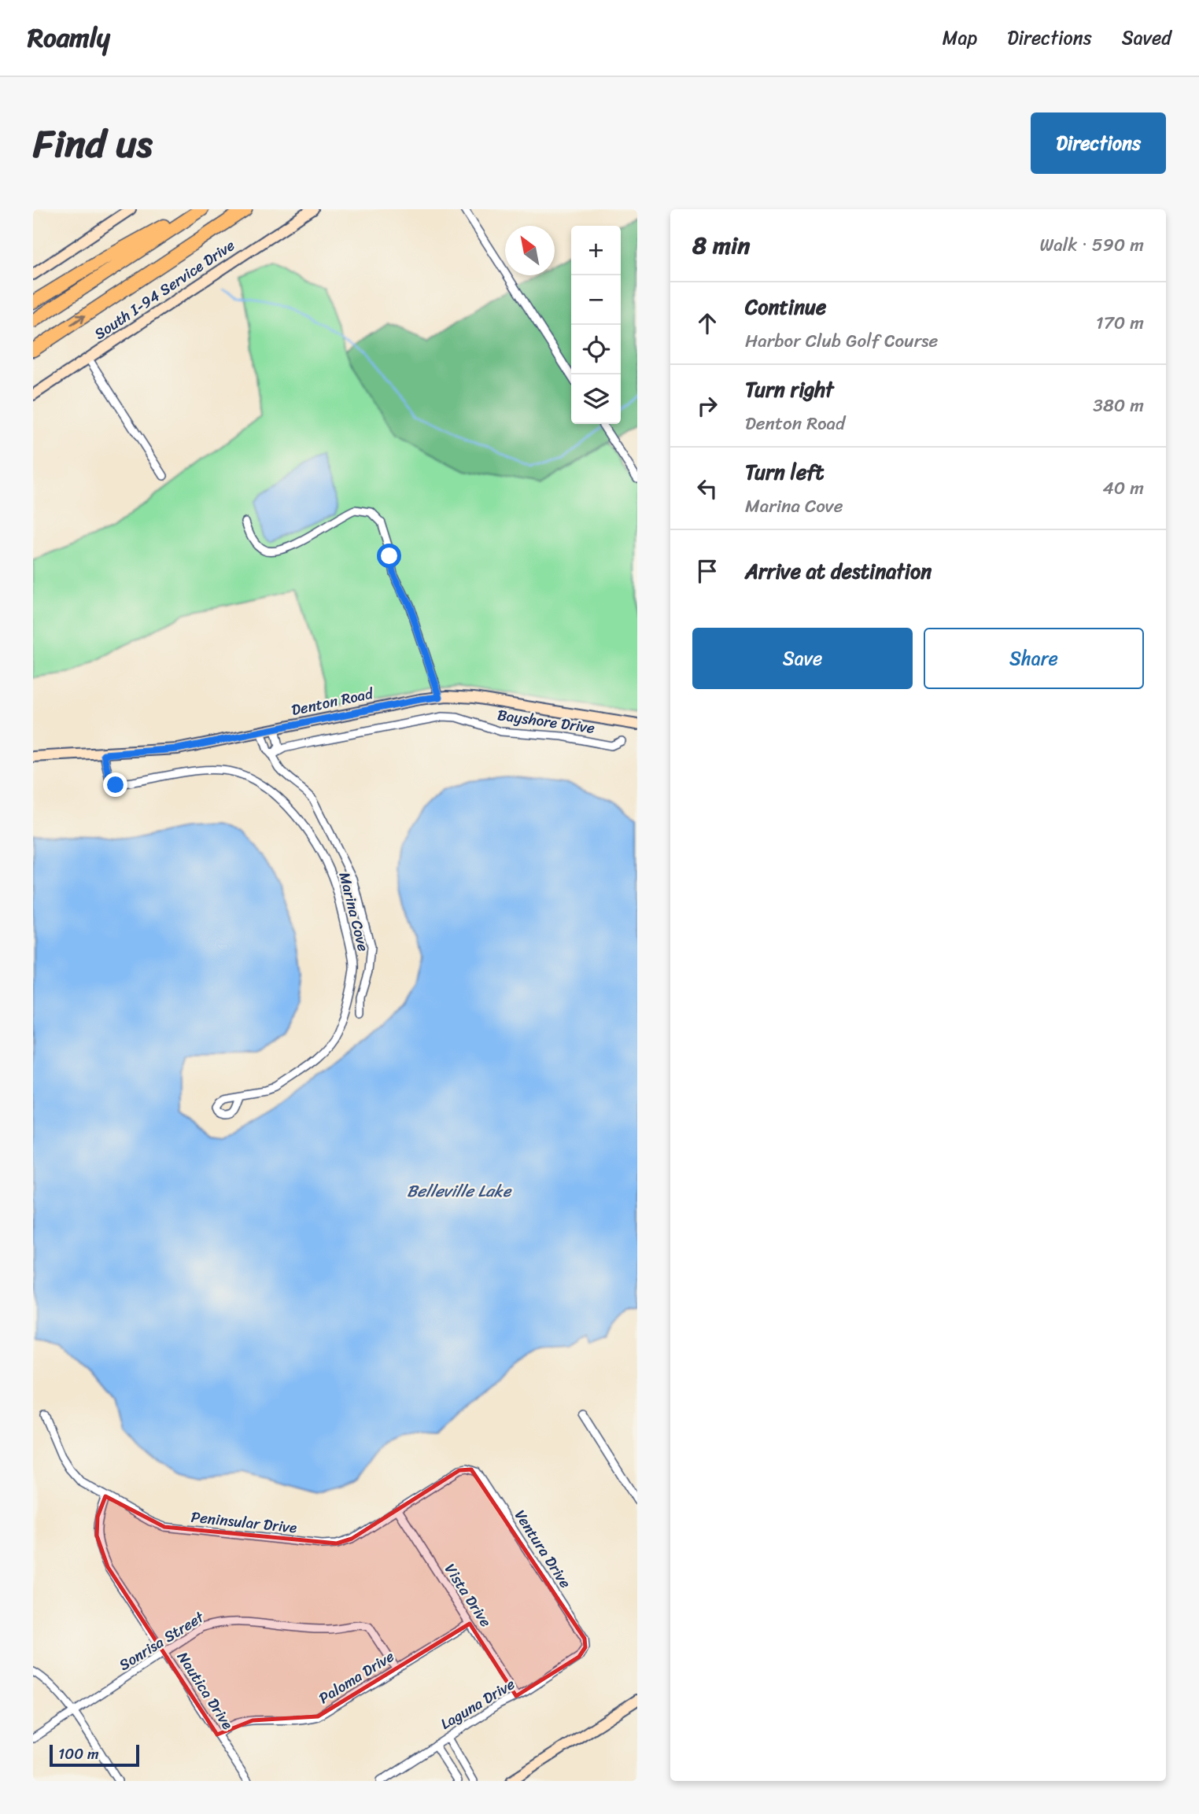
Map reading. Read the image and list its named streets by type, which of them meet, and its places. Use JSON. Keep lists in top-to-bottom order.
{
  "streets": {
    "street": [
      "South I-94 Service Drive",
      "Denton Road",
      "Bayshore Drive",
      "Marina Cove",
      "Peninsular Drive",
      "Ventura Drive",
      "Vista Drive",
      "Sonrisa Street",
      "Paloma Drive",
      "Nautica Drive",
      "Laguna Drive"
    ]
  },
  "crossings": [
    ["Denton Road", "Marina Cove"],
    ["Peninsular Drive", "Ventura Drive"],
    ["Peninsular Drive", "Vista Drive"],
    ["Peninsular Drive", "Nautica Drive"],
    ["Ventura Drive", "Laguna Drive"],
    ["Vista Drive", "Paloma Drive"],
    ["Vista Drive", "Laguna Drive"],
    ["Sonrisa Street", "Paloma Drive"],
    ["Sonrisa Street", "Nautica Drive"],
    ["Paloma Drive", "Nautica Drive"]
  ],
  "water": ["Belleville Lake"],
  "scale_bar": "100 m",
  "north": "top left",
  "page": {
    "header": "Roamly",
    "nav": ["Map", "Directions", "Saved"],
    "title": "Find us",
    "buttons": [
      "Directions",
      ["Save", "Share"]
    ],
    "heading": ["8 min", "Walk · 590 m"],
    "map_buttons": ["+", "−"],
    "list": [
      ["Continue", "Harbor Club Golf Course", "170 m"],
      ["Turn right", "Denton Road", "380 m"],
      ["Turn left", "Marina Cove", "40 m"],
      "Arrive at destination"
    ],
    "scale": "100 m"
  }
}
